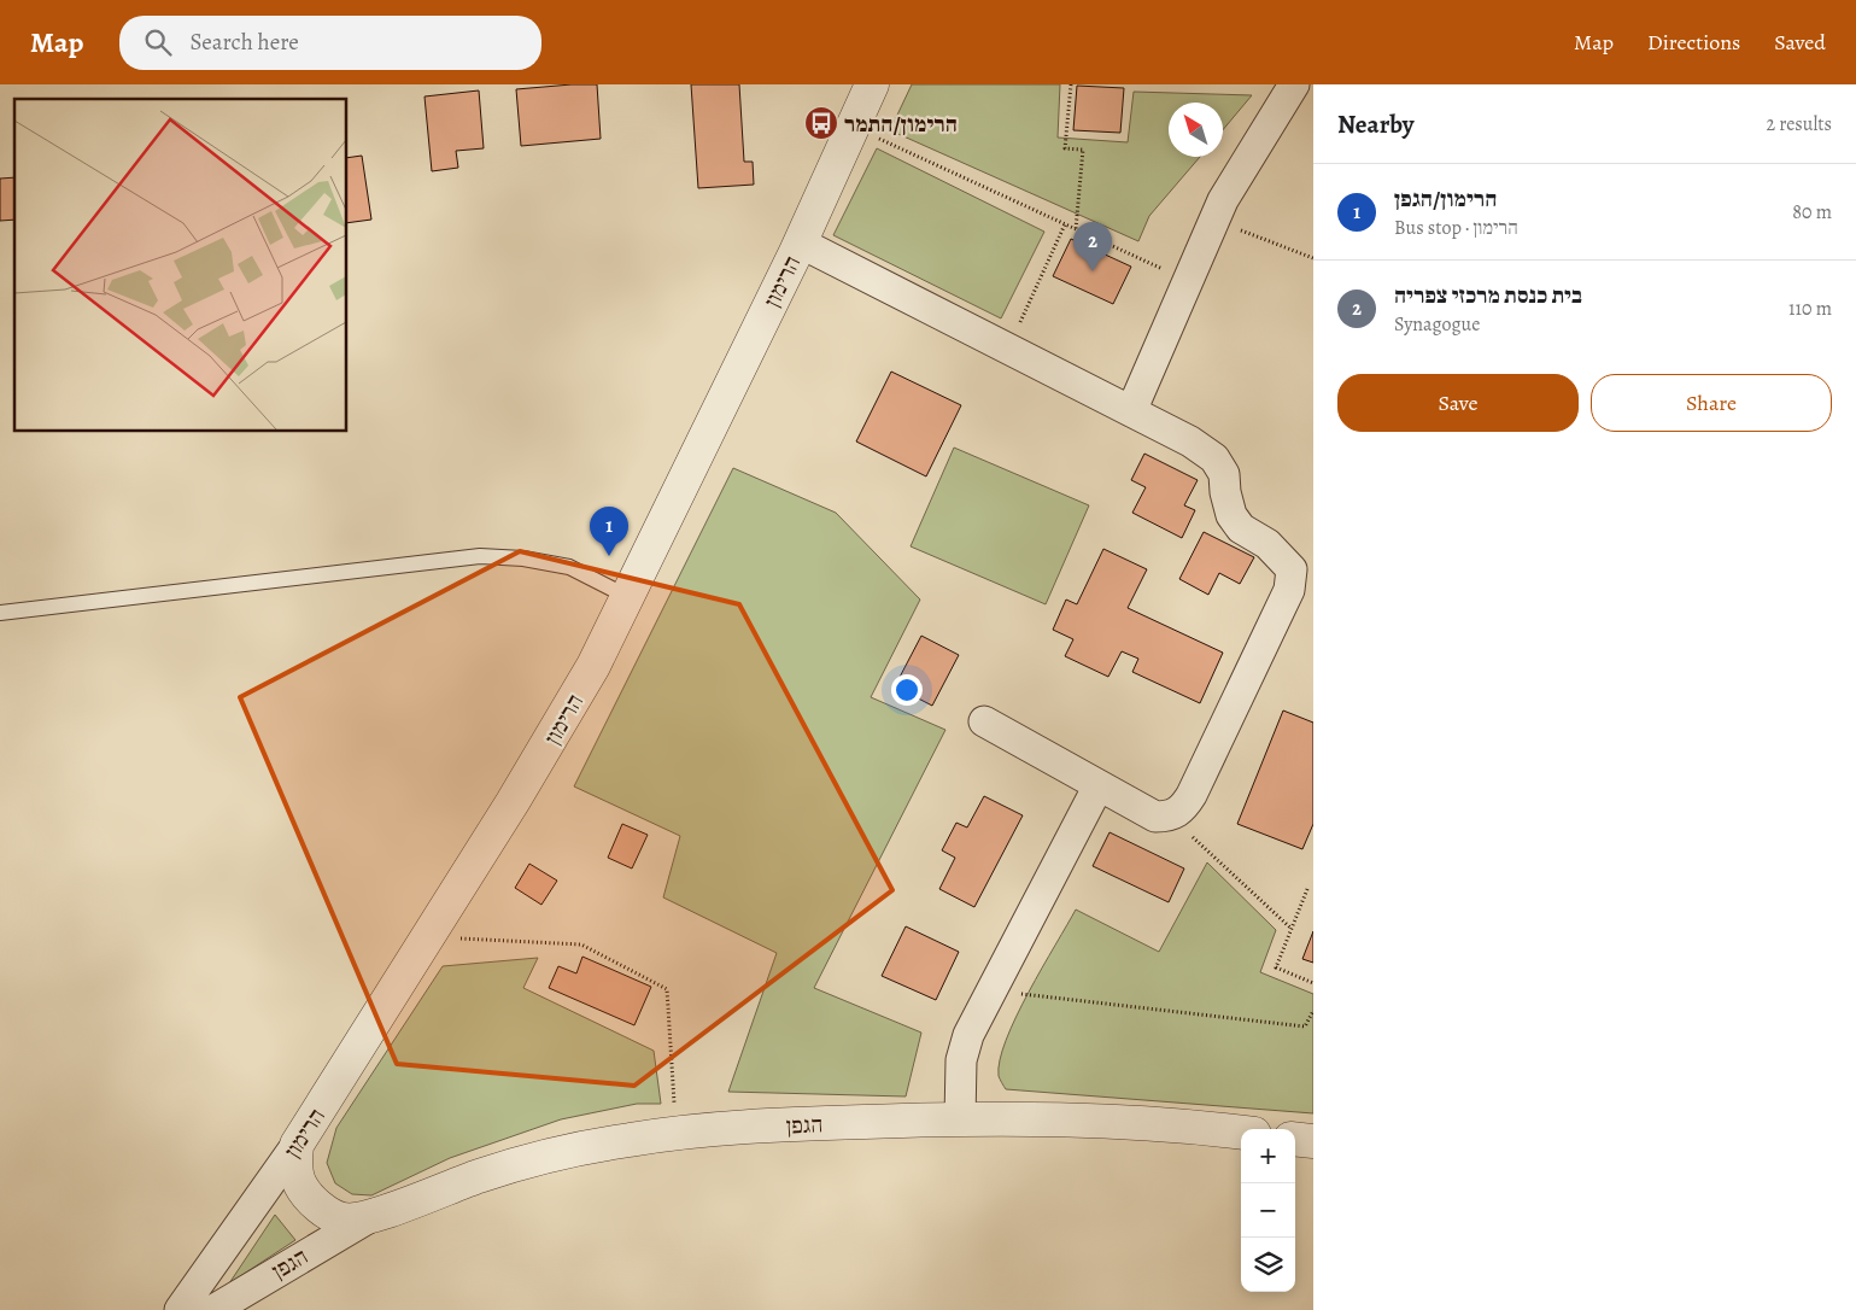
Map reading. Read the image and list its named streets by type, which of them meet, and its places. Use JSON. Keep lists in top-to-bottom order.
{
  "streets": {
    "street": ["הרימון", "הגפן"]
  },
  "crossings": [
    ["הרימון", "הגפן"]
  ],
  "places": {
    "bus stop": ["הרימון/התמר"]
  },
  "north": "top left",
  "page": {
    "header": "Map",
    "search": "Search here",
    "nav": ["Map", "Directions", "Saved"],
    "heading": ["Nearby", "2 results"],
    "list": [
      {
        "mark": "1",
        "name": "הרימון/הגפן",
        "note": "Bus stop · הרימון",
        "value": "80 m"
      },
      {
        "mark": "2",
        "name": "בית כנסת מרכזי צפריה",
        "note": "Synagogue",
        "value": "110 m"
      }
    ],
    "pins": ["2", "1"],
    "buttons": ["Save", "Share"],
    "map_buttons": ["+", "−"]
  }
}
